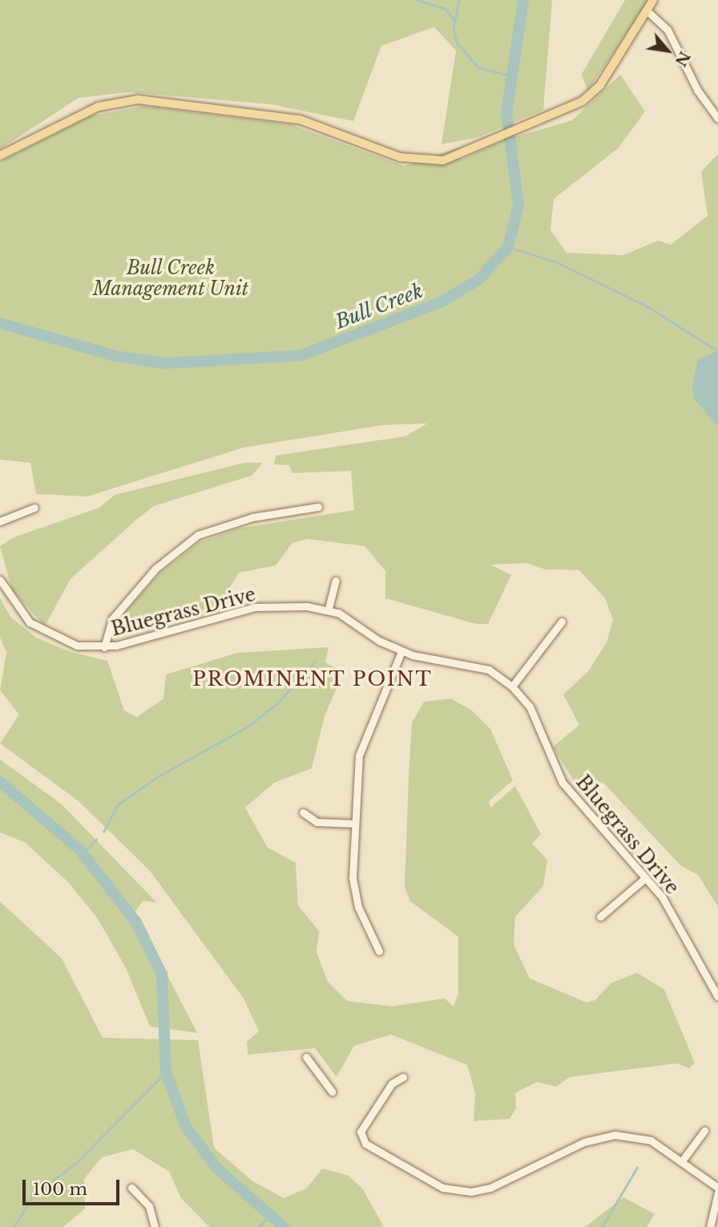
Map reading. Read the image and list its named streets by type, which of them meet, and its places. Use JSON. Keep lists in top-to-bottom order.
{
  "streets": {
    "street": ["Bluegrass Drive"]
  },
  "districts": ["PROMINENT POINT"],
  "water": ["Bull Creek"],
  "parks": ["Bull Creek Management Unit"],
  "scale_bar": "100 m",
  "north": "bottom right"
}
